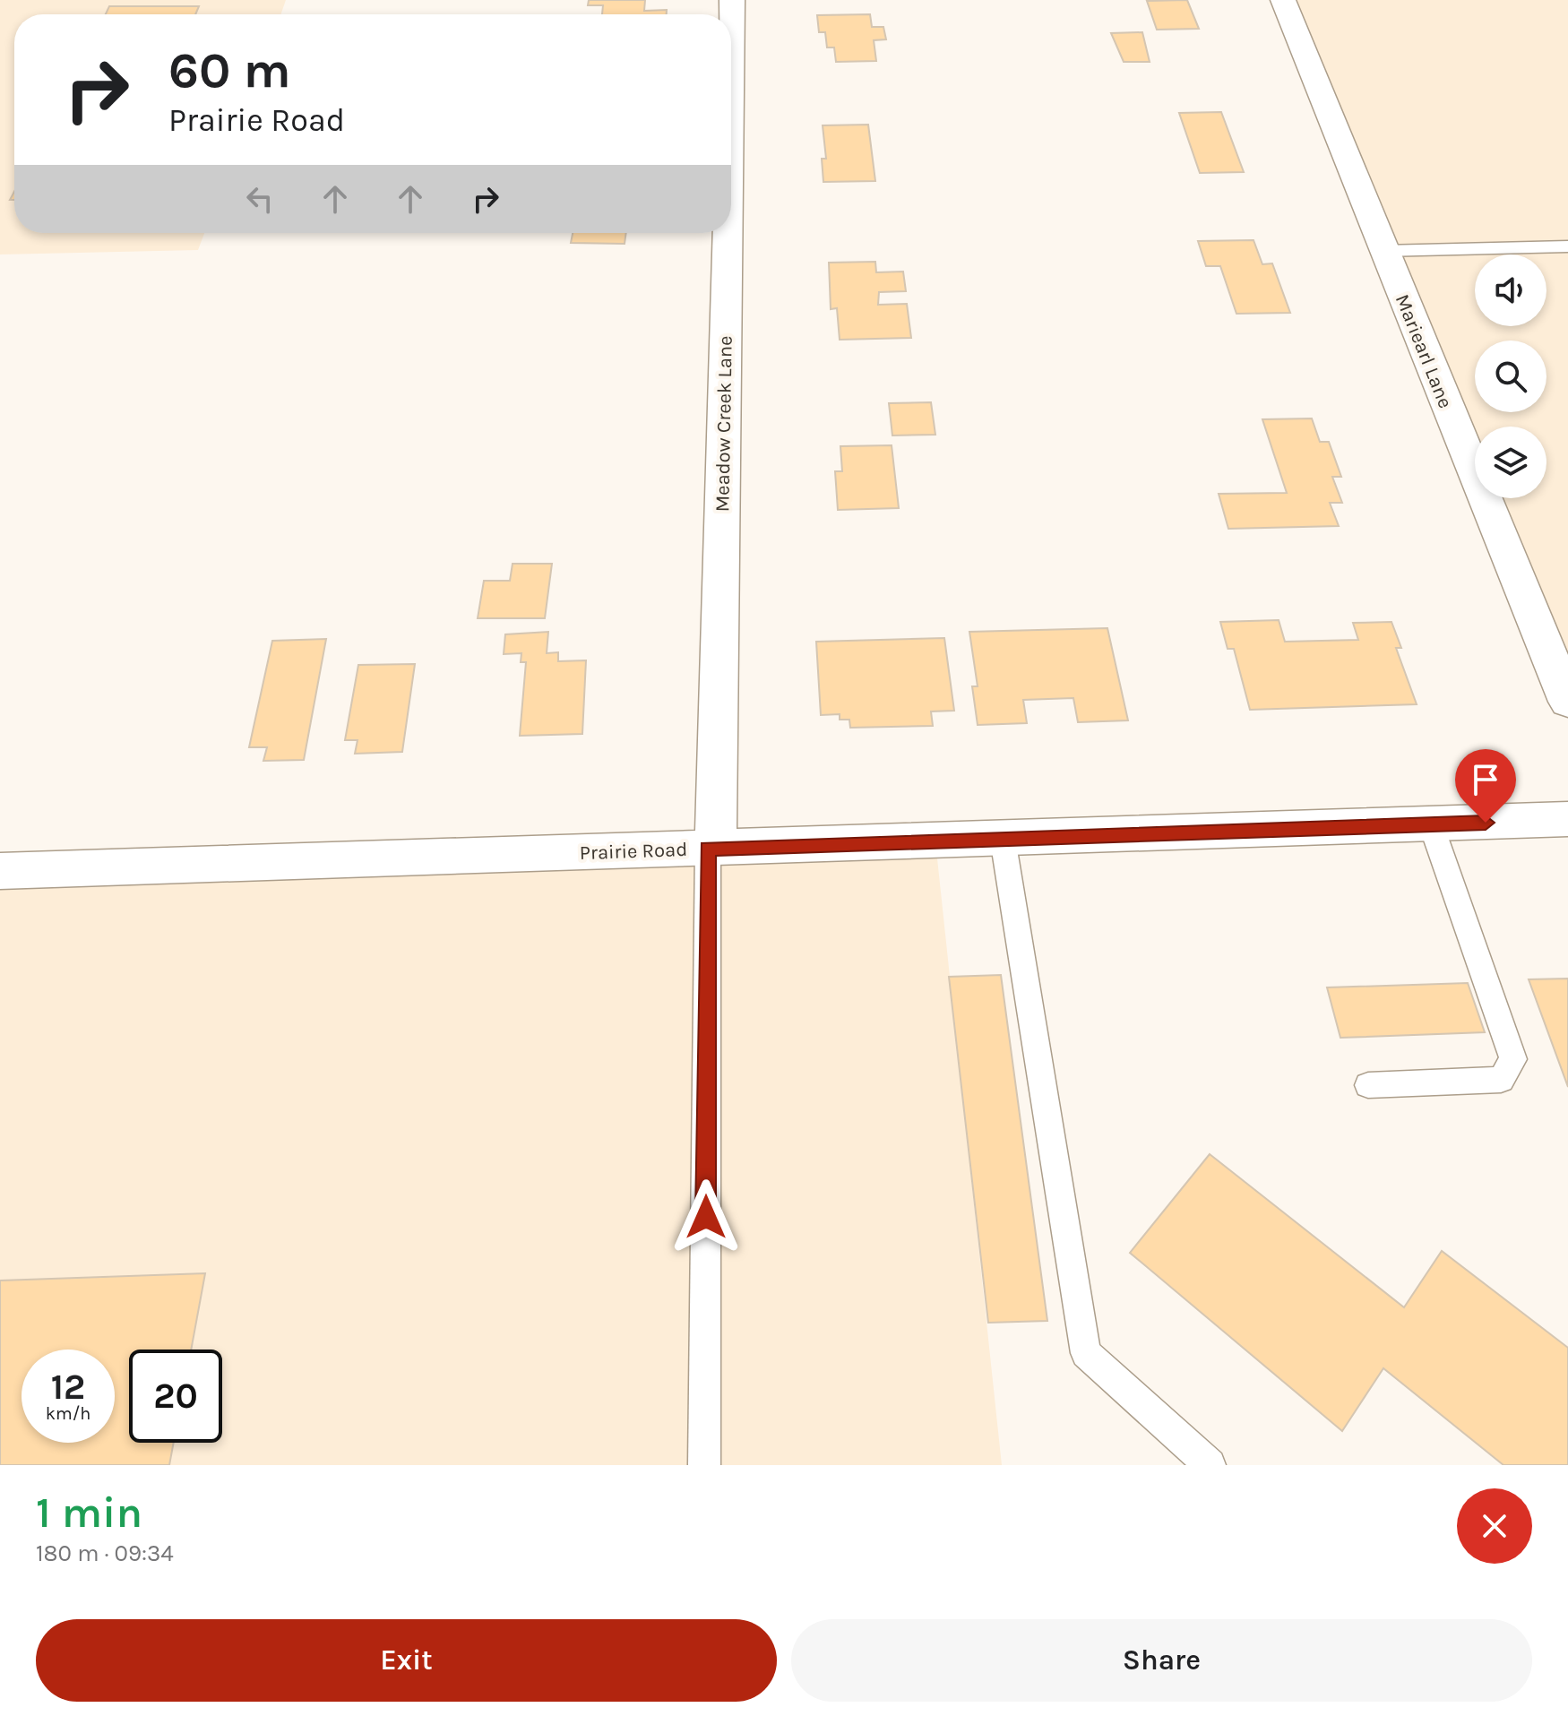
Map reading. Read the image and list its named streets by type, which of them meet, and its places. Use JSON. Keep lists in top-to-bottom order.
{
  "streets": {
    "street": ["Mariearl Lane", "Meadow Creek Lane", "Prairie Road"]
  },
  "crossings": [
    ["Meadow Creek Lane", "Prairie Road"]
  ],
  "page": {
    "turn": ["60 m", "Prairie Road"],
    "speed": "12 km/h",
    "limit": "20",
    "heading": ["1 min", "180 m · 09:34"],
    "buttons": ["Exit", "Share"]
  }
}
